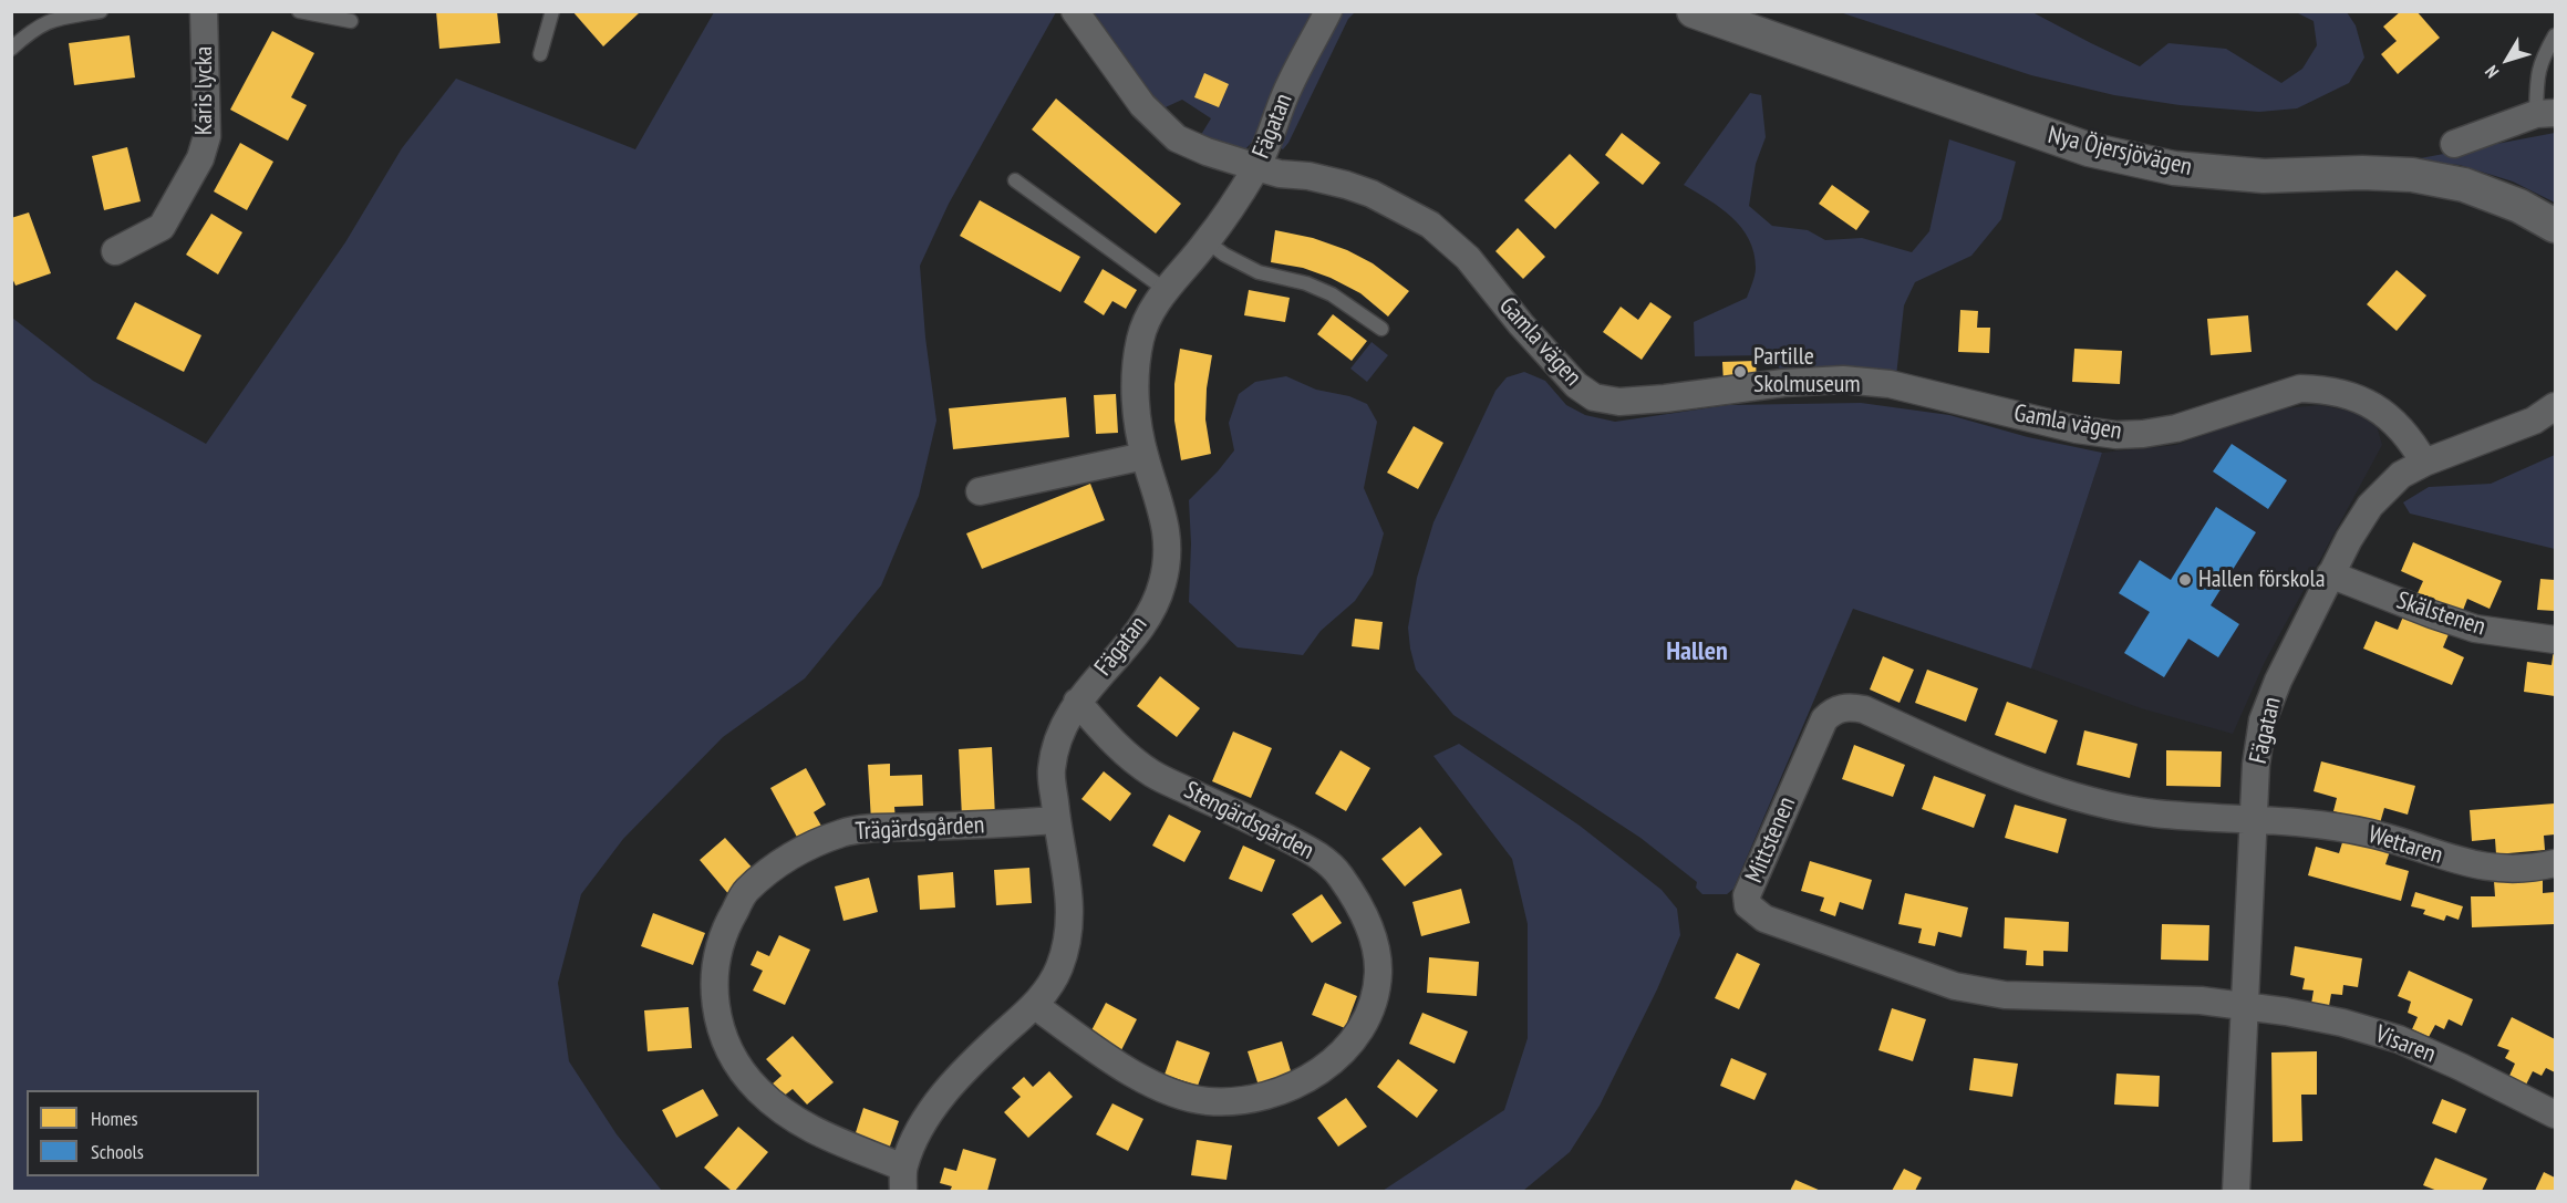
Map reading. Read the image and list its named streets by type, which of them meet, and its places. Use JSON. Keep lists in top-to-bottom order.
{
  "streets": {
    "street": [
      "Karis lycka",
      "Fägatan",
      "Nya Öjersjövägen",
      "Gamla vägen",
      "Skälstenen",
      "Stengärdsgården",
      "Trägärdsgården",
      "Mittstenen",
      "Wettaren",
      "Visaren"
    ]
  },
  "crossings": [
    ["Fägatan", "Gamla vägen"],
    ["Fägatan", "Skälstenen"],
    ["Fägatan", "Stengärdsgården"],
    ["Fägatan", "Trägärdsgården"],
    ["Fägatan", "Mittstenen"],
    ["Fägatan", "Wettaren"],
    ["Fägatan", "Visaren"],
    ["Mittstenen", "Wettaren"],
    ["Mittstenen", "Visaren"]
  ],
  "districts": ["Hallen"],
  "places": ["Partille Skolmuseum", "Hallen förskola"],
  "legend": ["Homes", "Schools"],
  "north": "bottom left"
}
